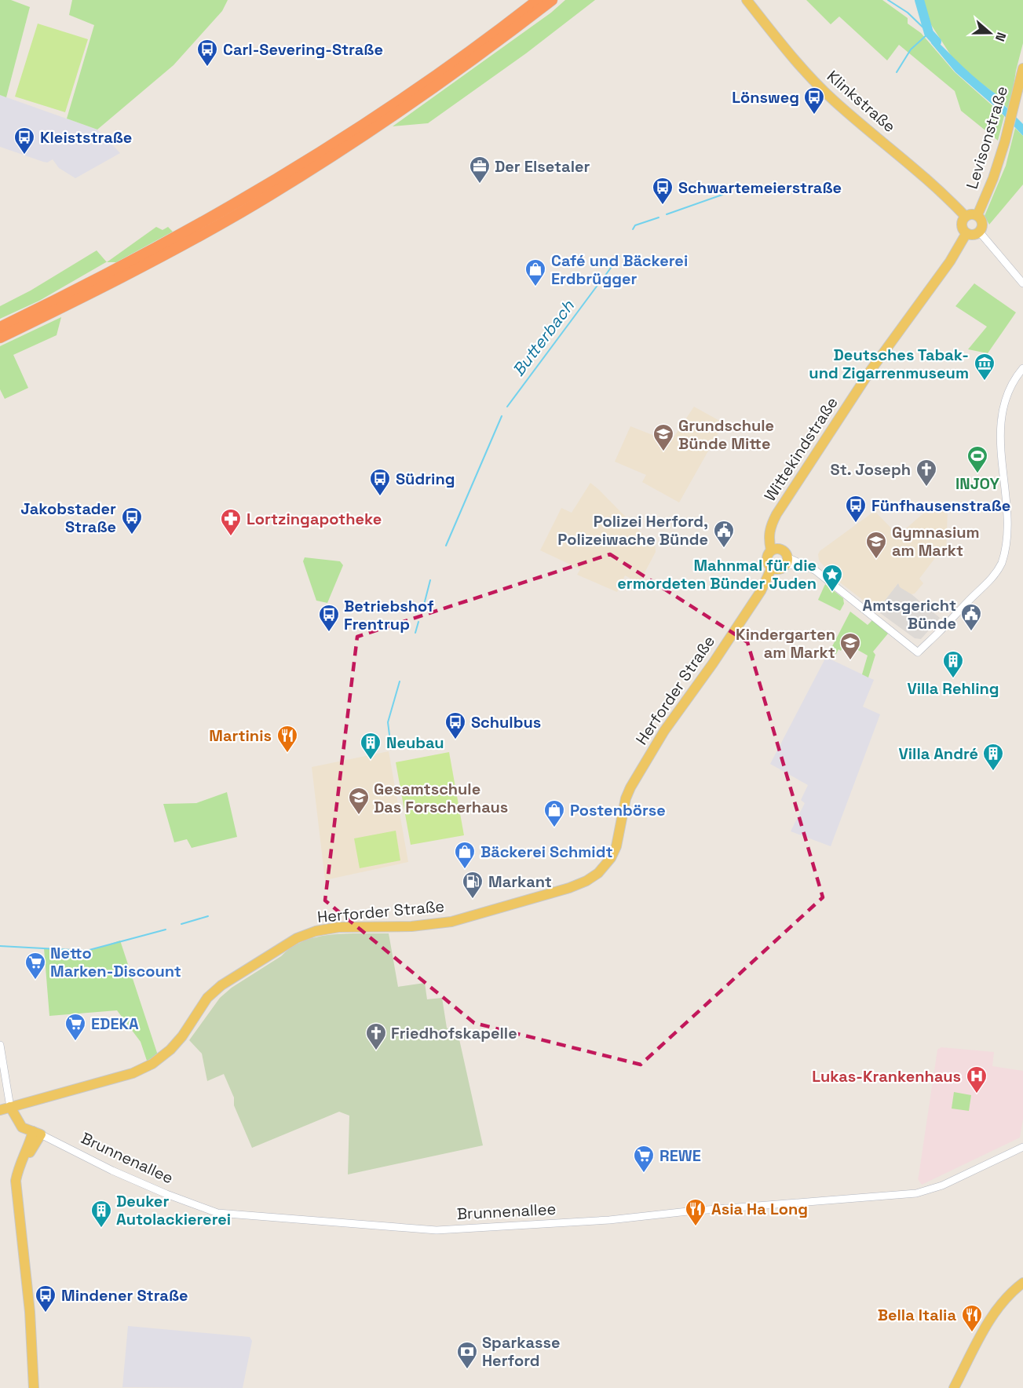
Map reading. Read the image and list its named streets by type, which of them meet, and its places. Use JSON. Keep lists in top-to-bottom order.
{
  "streets": {
    "main road": [
      "Klinkstraße",
      "Levisonstraße",
      "Wittekindstraße",
      "Herforder Straße",
      "Brunnenallee"
    ]
  },
  "crossings": [
    ["Klinkstraße", "Levisonstraße"],
    ["Klinkstraße", "Wittekindstraße"],
    ["Levisonstraße", "Wittekindstraße"],
    ["Wittekindstraße", "Herforder Straße"],
    ["Herforder Straße", "Brunnenallee"]
  ],
  "water": ["Butterbach"],
  "places": {
    "bus stop": [
      "Carl-Severing-Straße",
      "Lönsweg",
      "Kleiststraße",
      "Schwartemeierstraße",
      "Südring",
      "Fünfhausenstraße",
      "Jakobstader Straße",
      "Betriebshof Frentrup",
      "Schulbus",
      "Mindener Straße"
    ],
    "office": ["Der Elsetaler"],
    "shop": ["Café und Bäckerei Erdbrügger", "Postenbörse", "Bäckerei Schmidt"],
    "museum": ["Deutsches Tabak- und Zigarrenmuseum"],
    "school or university": [
      "Grundschule Bünde Mitte",
      "Gymnasium am Markt",
      "Kindergarten am Markt",
      "Gesamtschule Das Forscherhaus"
    ],
    "sports": ["INJOY"],
    "church": ["St. Joseph", "Friedhofskapelle"],
    "pharmacy": ["Lortzingapotheke"],
    "public building": ["Polizei Herford, Polizeiwache Bünde", "Amtsgericht Bünde"],
    "place": ["Mahnmal für die ermordeten Bünder Juden"],
    "building": [
      "Villa Rehling",
      "Neubau",
      "Villa André",
      "Deuker Autolackiererei"
    ],
    "restaurant": ["Martinis", "Asia Ha Long", "Bella Italia"],
    "fuel station": ["Markant"],
    "supermarket": ["Netto Marken-Discount", "EDEKA", "REWE"],
    "hospital": ["Lukas-Krankenhaus"],
    "bank": ["Sparkasse Herford"]
  },
  "north": "right"
}
